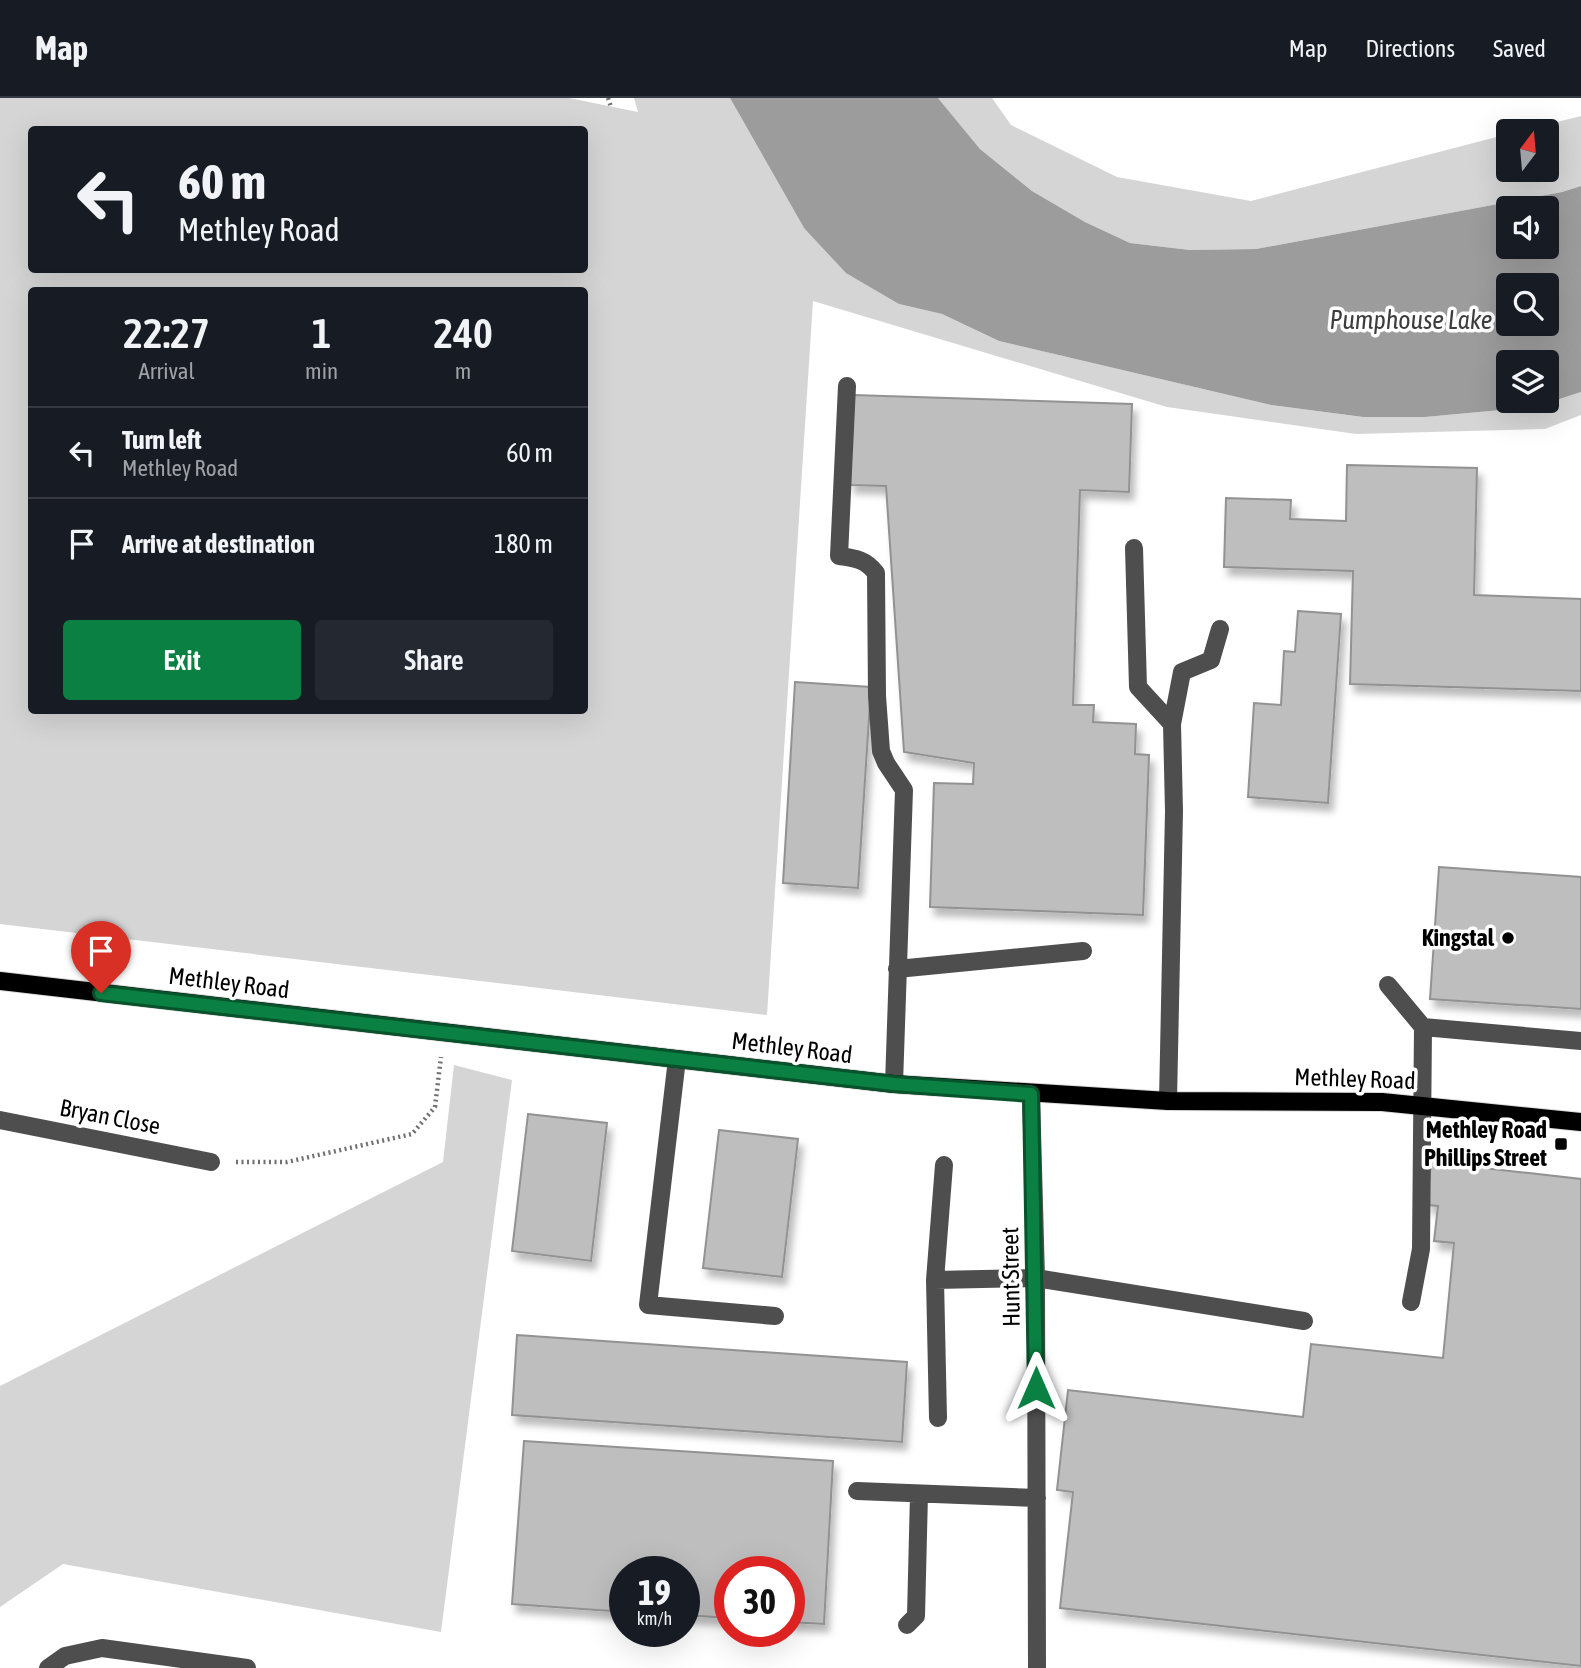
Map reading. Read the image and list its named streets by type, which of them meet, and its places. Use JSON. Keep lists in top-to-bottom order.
{
  "streets": {
    "main road": ["Methley Road"],
    "street": ["Bryan Close", "Hunt Street"]
  },
  "crossings": [
    ["Methley Road", "Hunt Street"]
  ],
  "water": ["Pumphouse Lake"],
  "places": {
    "other": ["Kingstal"],
    "transit": ["Methley Road Phillips Street"]
  },
  "north": "top",
  "page": {
    "header": "Map",
    "nav": ["Map", "Directions", "Saved"],
    "turn": ["60 m", "Methley Road"],
    "eta": [
      "22:27",
      "Arrival",
      "1",
      "min",
      "240",
      "m"
    ],
    "list": [
      {
        "name": "Turn left",
        "note": "Methley Road",
        "value": "60 m"
      },
      {
        "name": "Arrive at destination",
        "value": "180 m"
      }
    ],
    "buttons": ["Exit", "Share"],
    "speed": "19 km/h",
    "limit": "30"
  }
}
